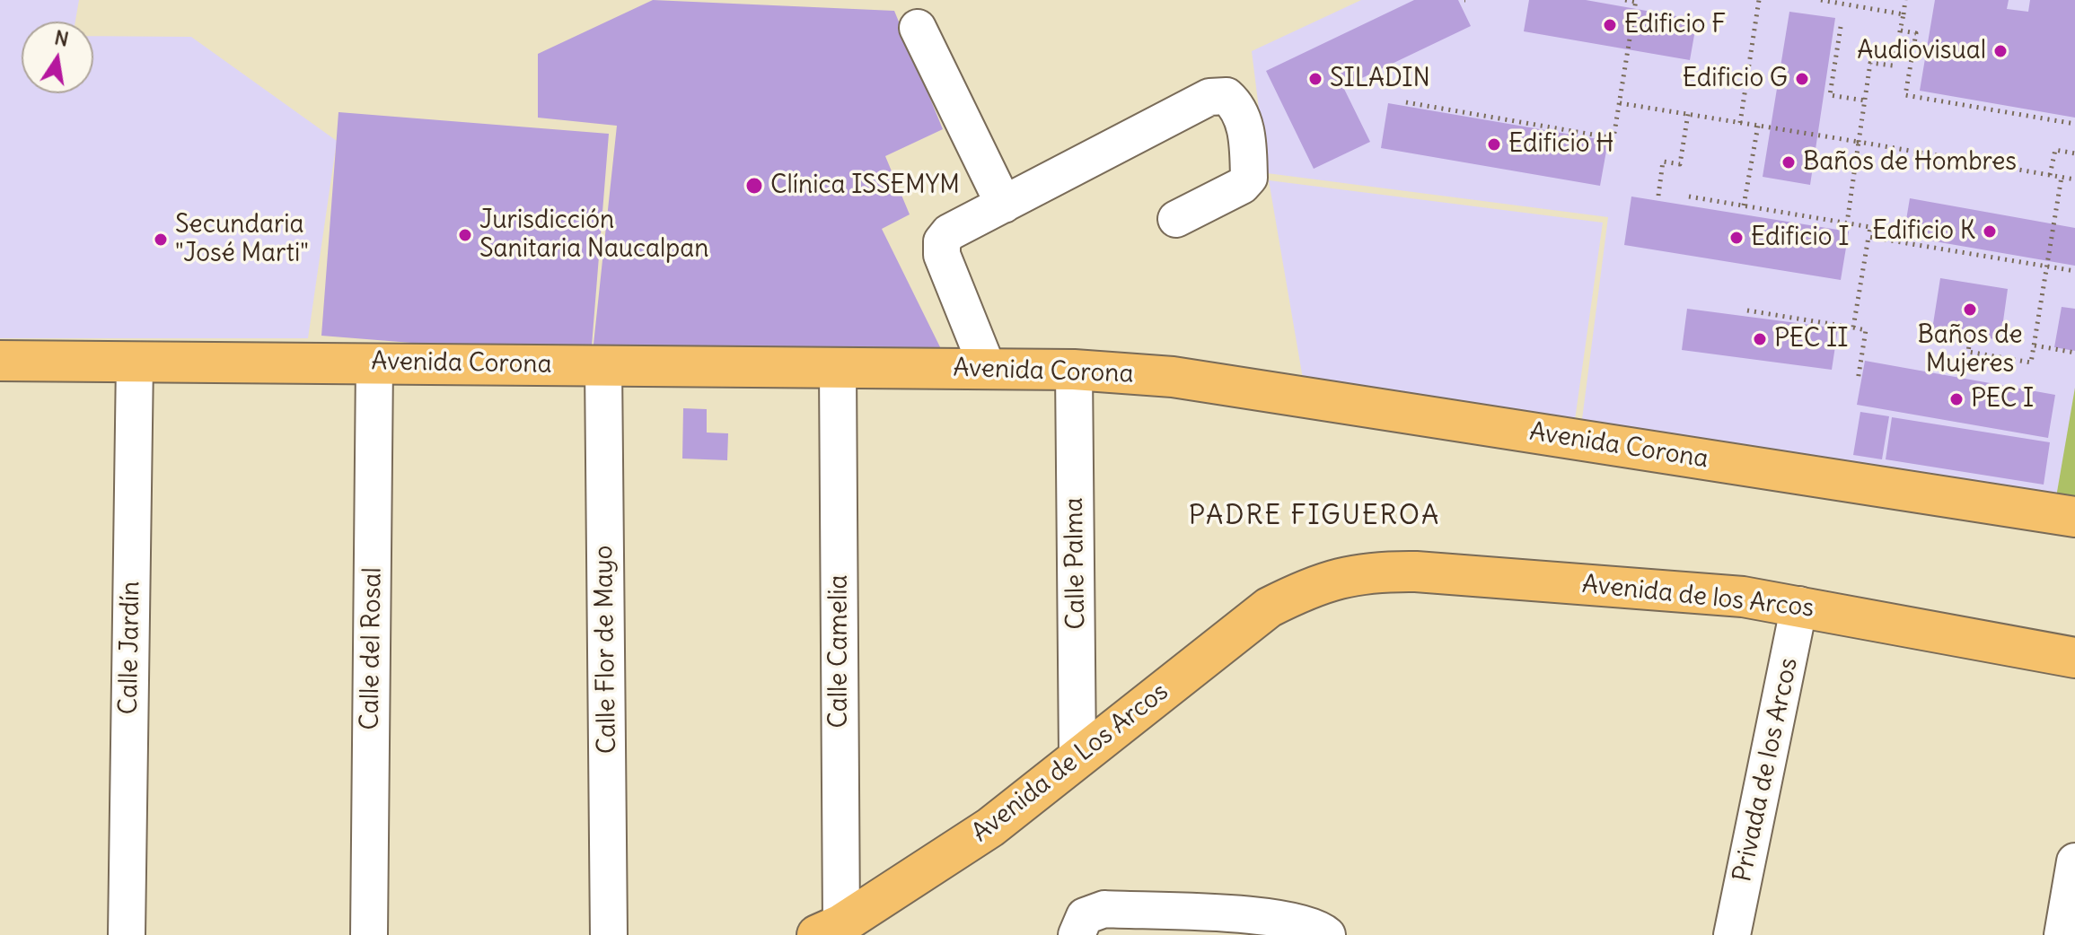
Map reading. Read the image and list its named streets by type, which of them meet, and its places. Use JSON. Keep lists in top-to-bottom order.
{
  "streets": {
    "main road": ["Avenida Corona", "Avenida de los Arcos", "Avenida de Los Arcos"],
    "street": [
      "Calle Palma",
      "Calle Jardín",
      "Calle del Rosal",
      "Calle Flor de Mayo",
      "Calle Camelia",
      "Privada de los Arcos"
    ]
  },
  "crossings": [
    ["Avenida Corona", "Calle Palma"],
    ["Avenida Corona", "Calle Jardín"],
    ["Avenida Corona", "Calle del Rosal"],
    ["Avenida Corona", "Calle Flor de Mayo"],
    ["Avenida Corona", "Calle Camelia"],
    ["Calle Palma", "Avenida de Los Arcos"],
    ["Avenida de los Arcos", "Avenida de Los Arcos"],
    ["Avenida de los Arcos", "Privada de los Arcos"],
    ["Calle Camelia", "Avenida de Los Arcos"]
  ],
  "districts": ["PADRE FIGUEROA"],
  "places": [
    "Edificio F",
    "Audiovisual",
    "SILADIN",
    "Edificio G",
    "Edificio H",
    "Baños de Hombres",
    "Clínica ISSEMYM",
    "Edificio K",
    "Jurisdicción Sanitaria Naucalpan",
    "Edificio I",
    "Secundaria \"José Marti\"",
    "Baños de Mujeres",
    "PEC II",
    "PEC I"
  ],
  "north": "top"
}
